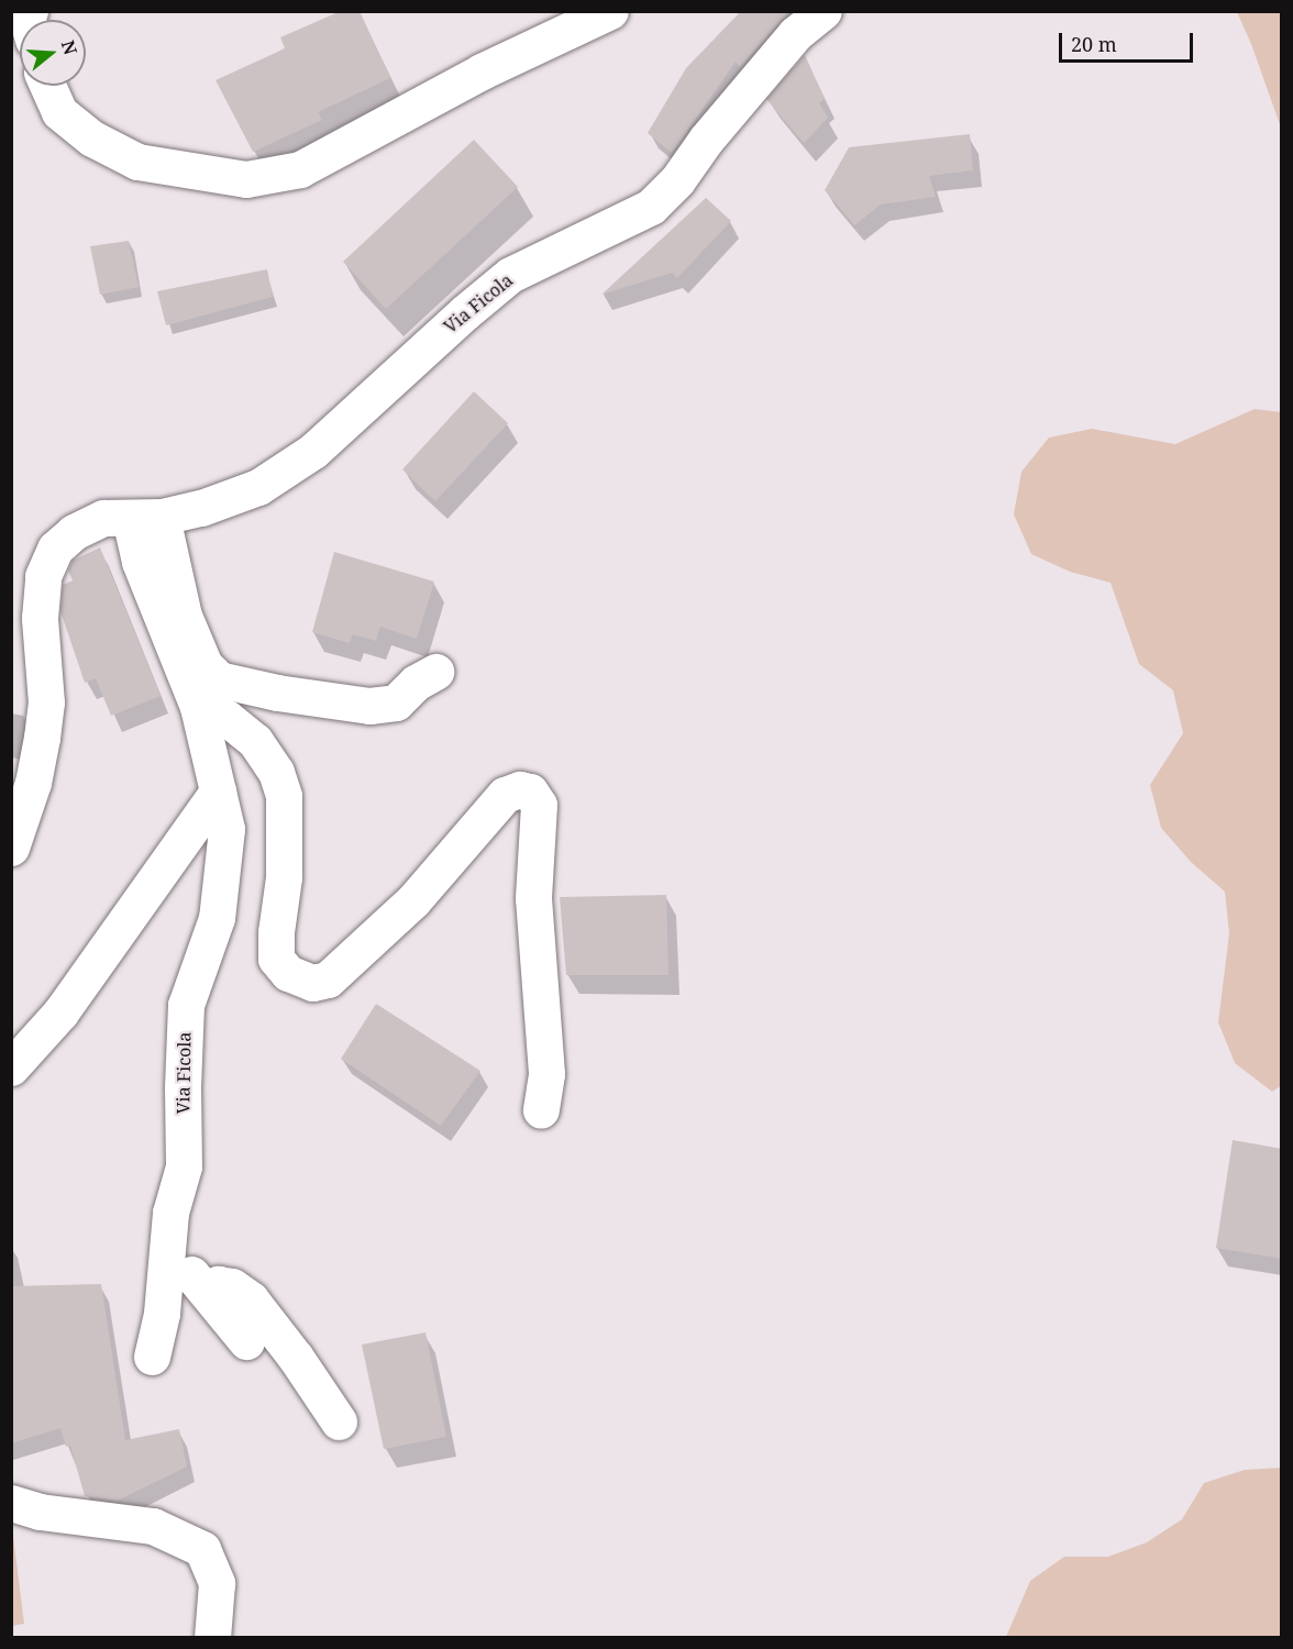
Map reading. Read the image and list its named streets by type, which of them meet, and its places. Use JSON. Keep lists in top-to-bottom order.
{
  "streets": {
    "street": ["Via Ficola"]
  },
  "scale_bar": "20 m",
  "north": "right"
}
